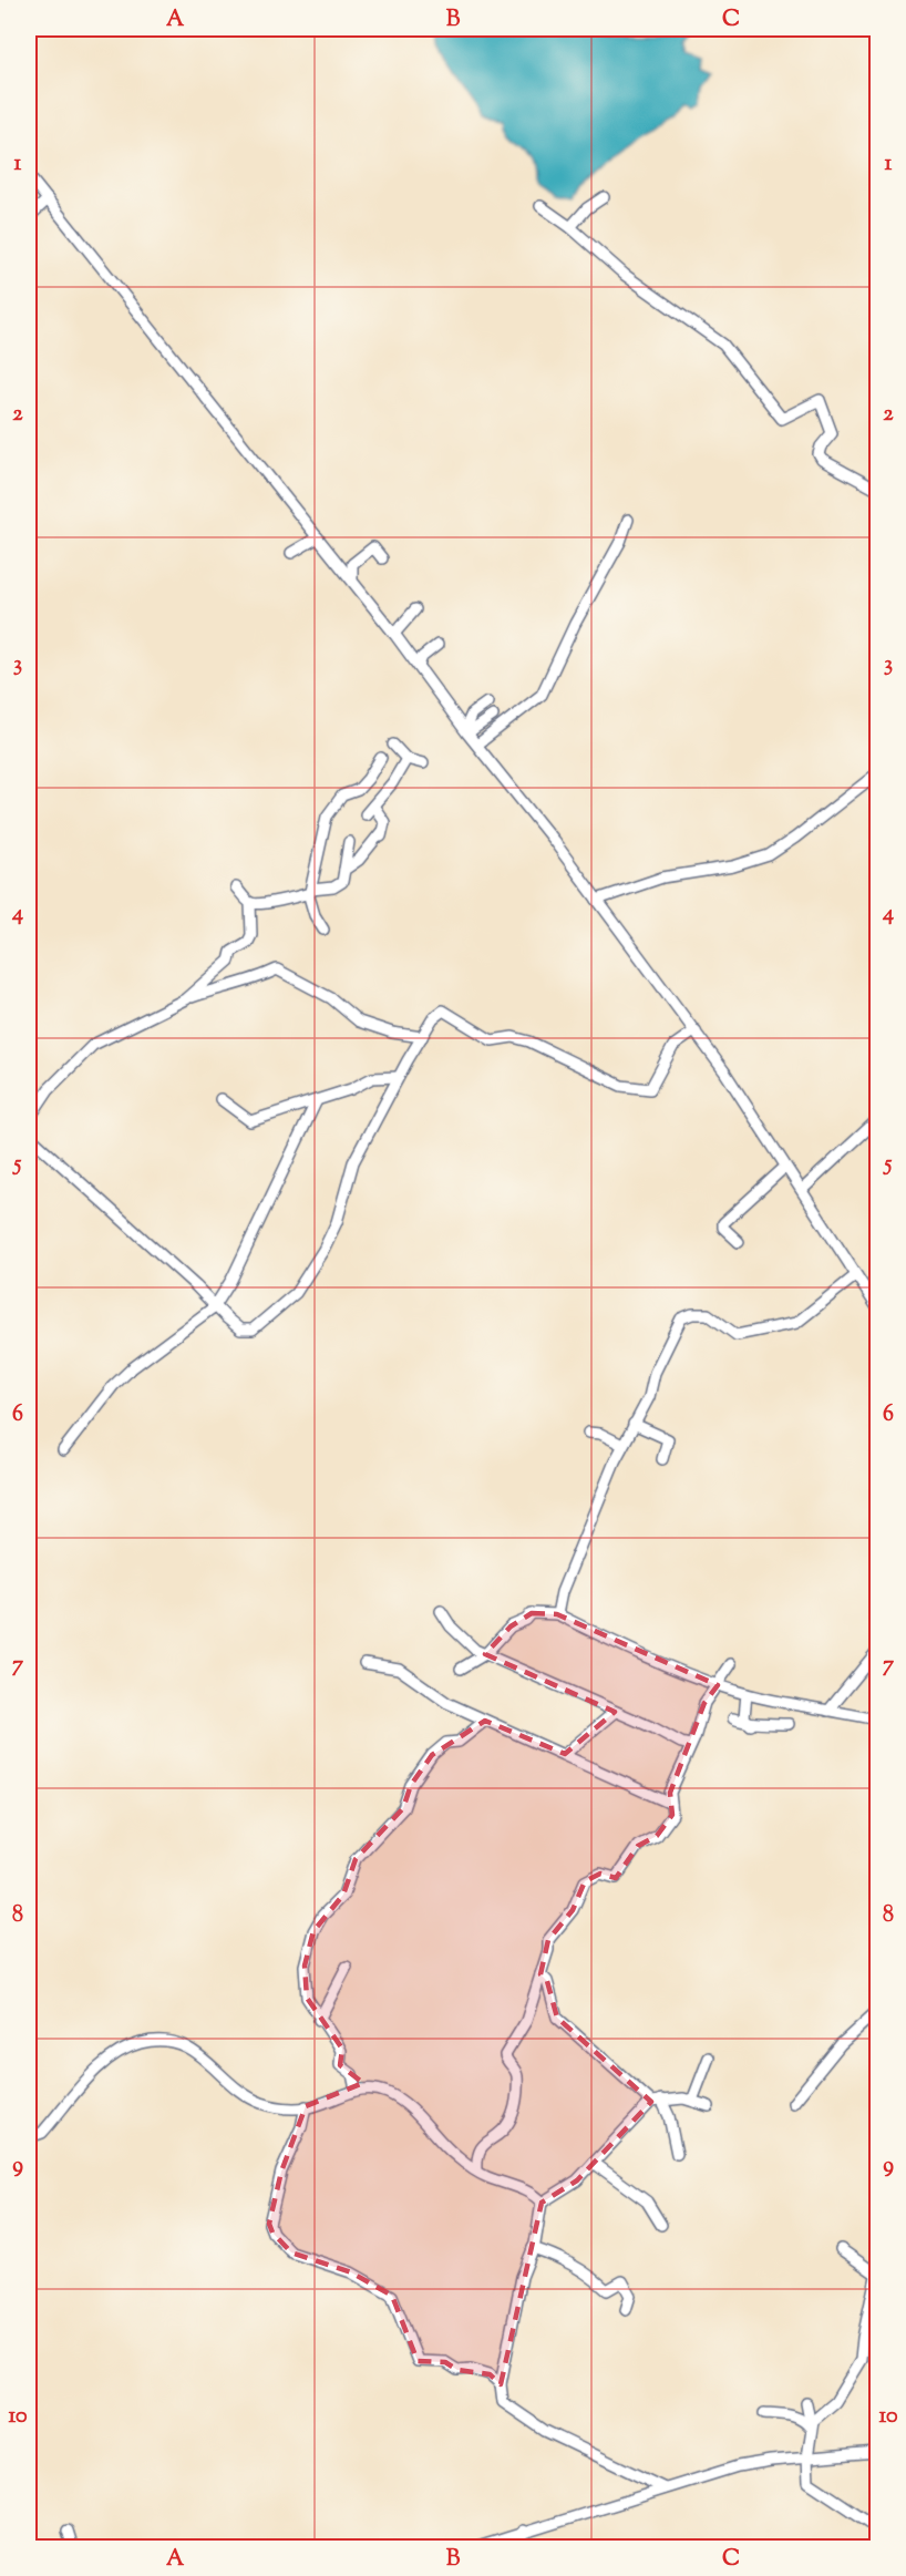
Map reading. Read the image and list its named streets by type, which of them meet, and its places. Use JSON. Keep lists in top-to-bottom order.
{
  "grid": {
    "columns": ["A", "B", "C"],
    "rows": [
      "1",
      "2",
      "3",
      "4",
      "5",
      "6",
      "7",
      "8",
      "9",
      "10"
    ]
  }
}
